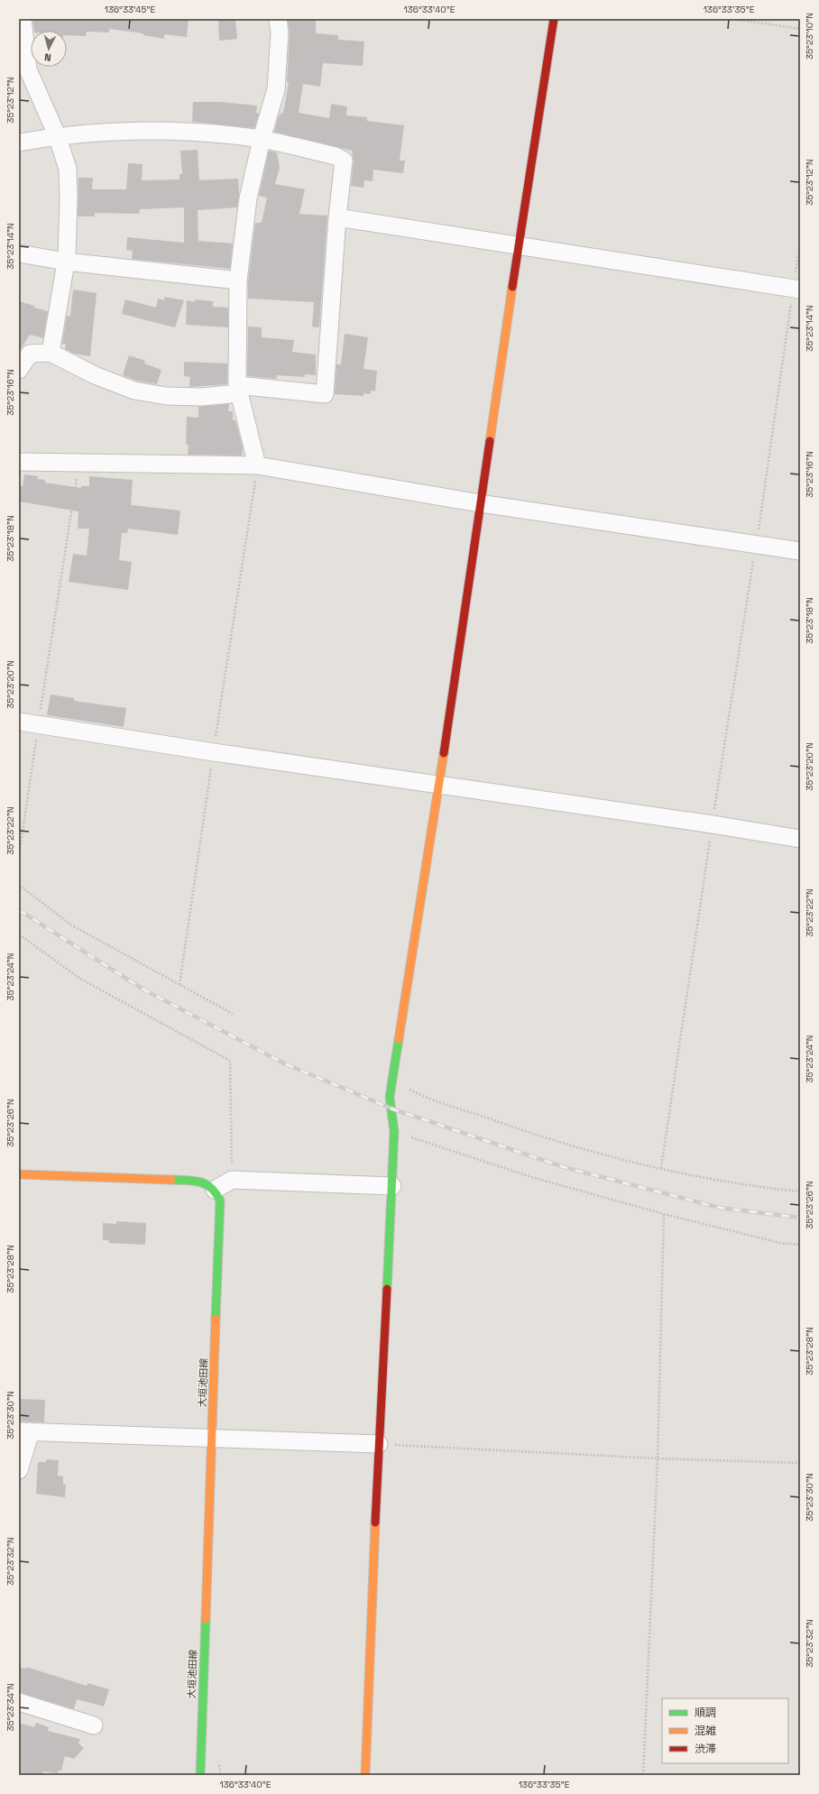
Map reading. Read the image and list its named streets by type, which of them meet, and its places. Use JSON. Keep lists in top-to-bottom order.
{
  "streets": {
    "street": ["大垣池田線"]
  },
  "legend": ["順調", "混雑", "渋滞"],
  "north": "bottom",
  "coordinates": [
    "136°33'45\"E",
    "136°33'40\"E",
    "136°33'35\"E",
    "35°23'10\"N",
    "35°23'12\"N",
    "35°23'14\"N",
    "35°23'16\"N",
    "35°23'18\"N",
    "35°23'20\"N",
    "35°23'22\"N",
    "35°23'24\"N",
    "35°23'26\"N",
    "35°23'28\"N",
    "35°23'30\"N",
    "35°23'32\"N",
    "35°23'34\"N"
  ]
}
